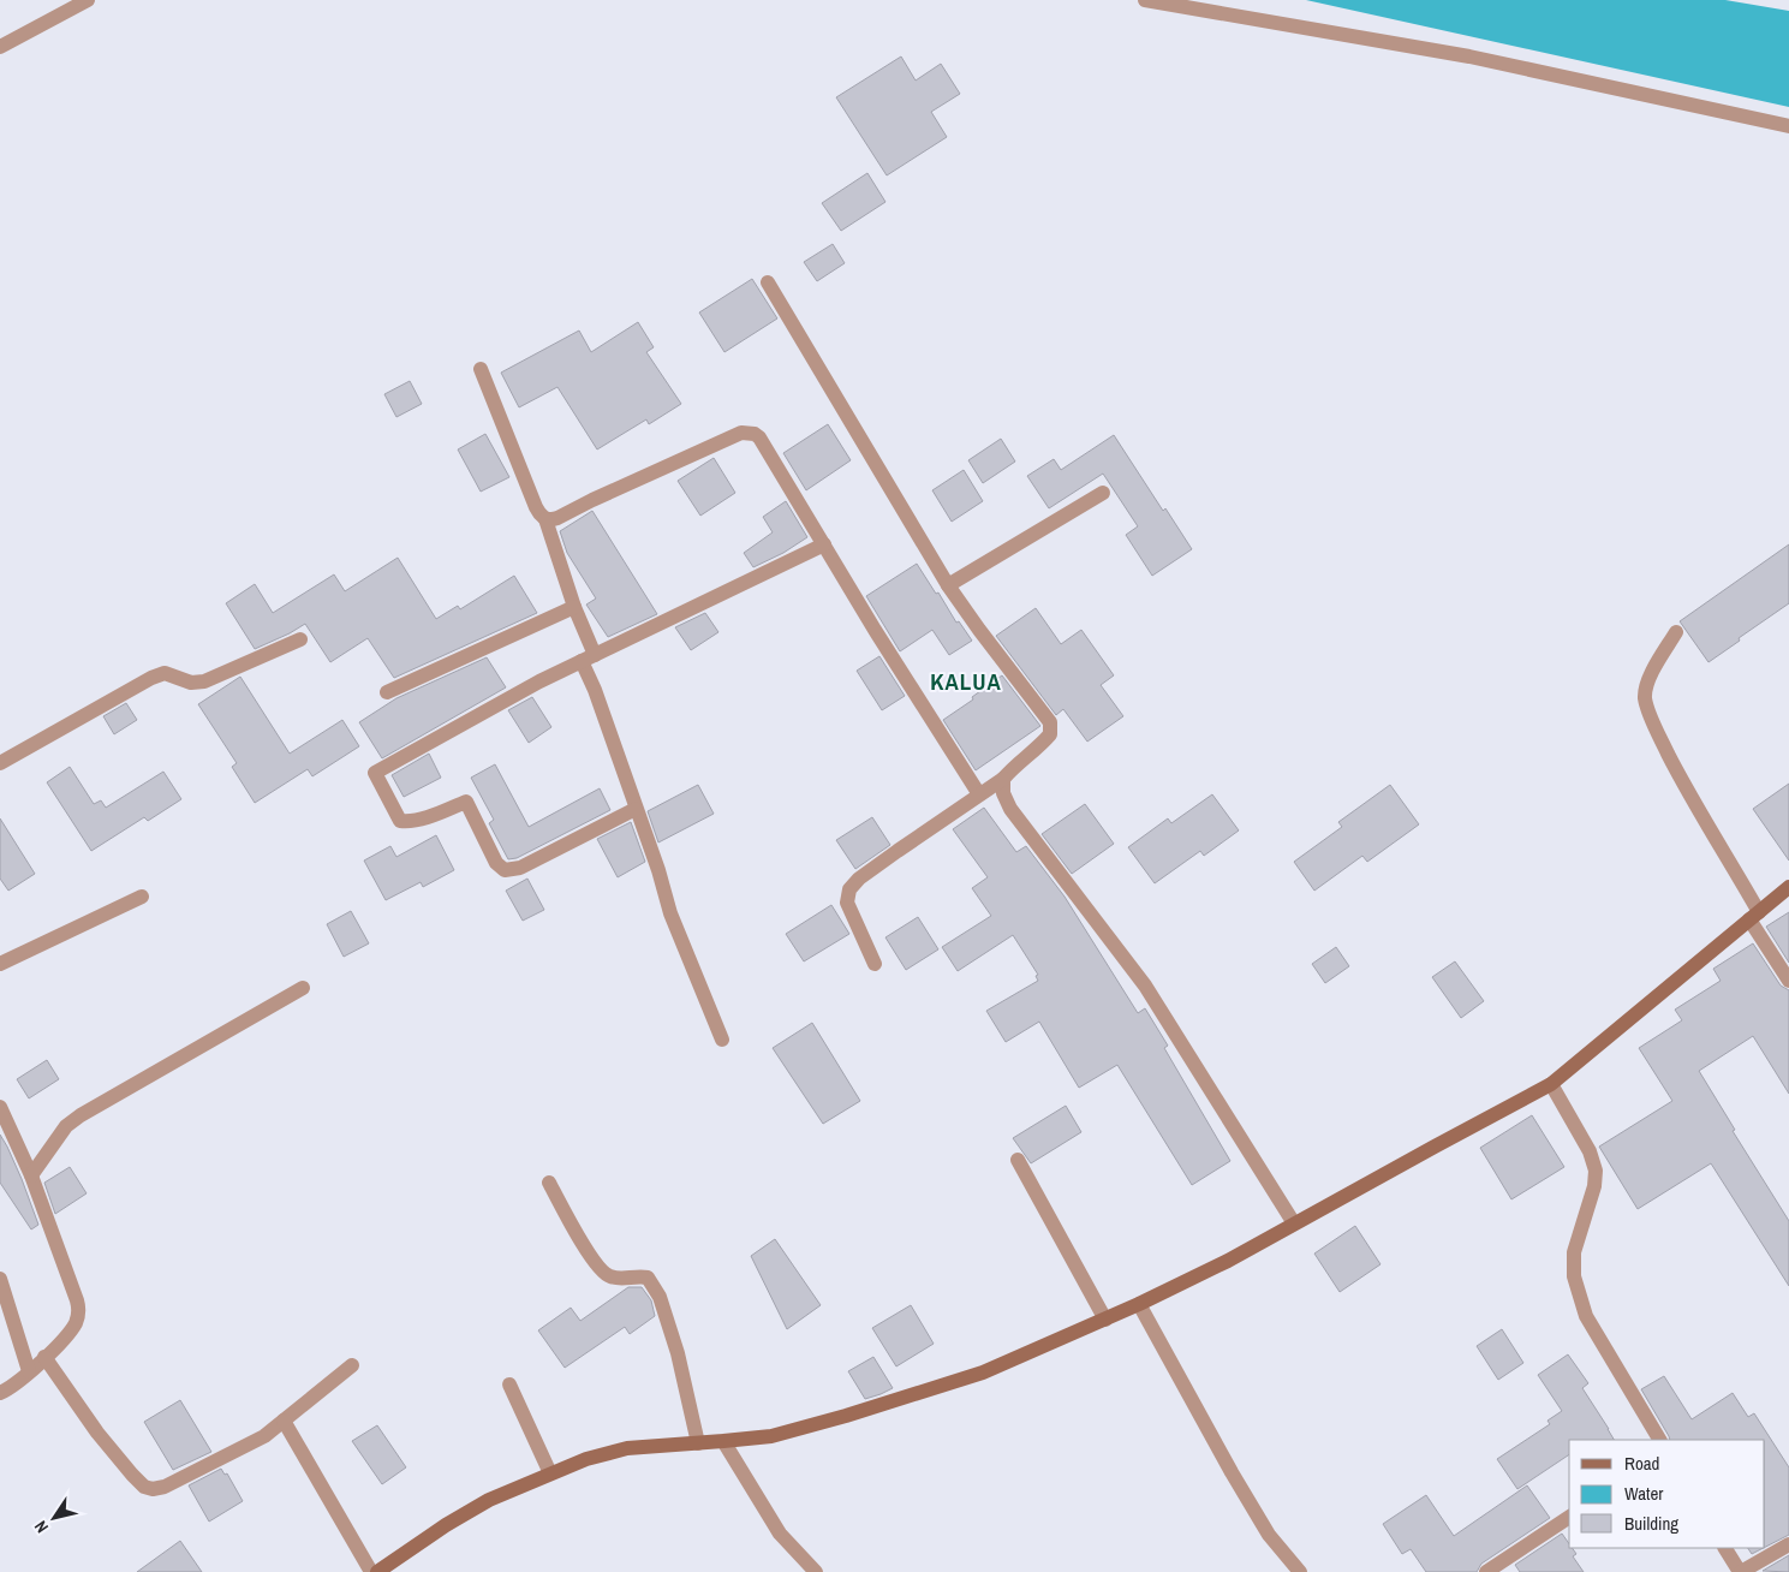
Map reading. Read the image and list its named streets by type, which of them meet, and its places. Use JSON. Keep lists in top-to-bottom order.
{
  "districts": ["KALUA"],
  "legend": ["Road", "Water", "Building"],
  "north": "bottom left"
}
